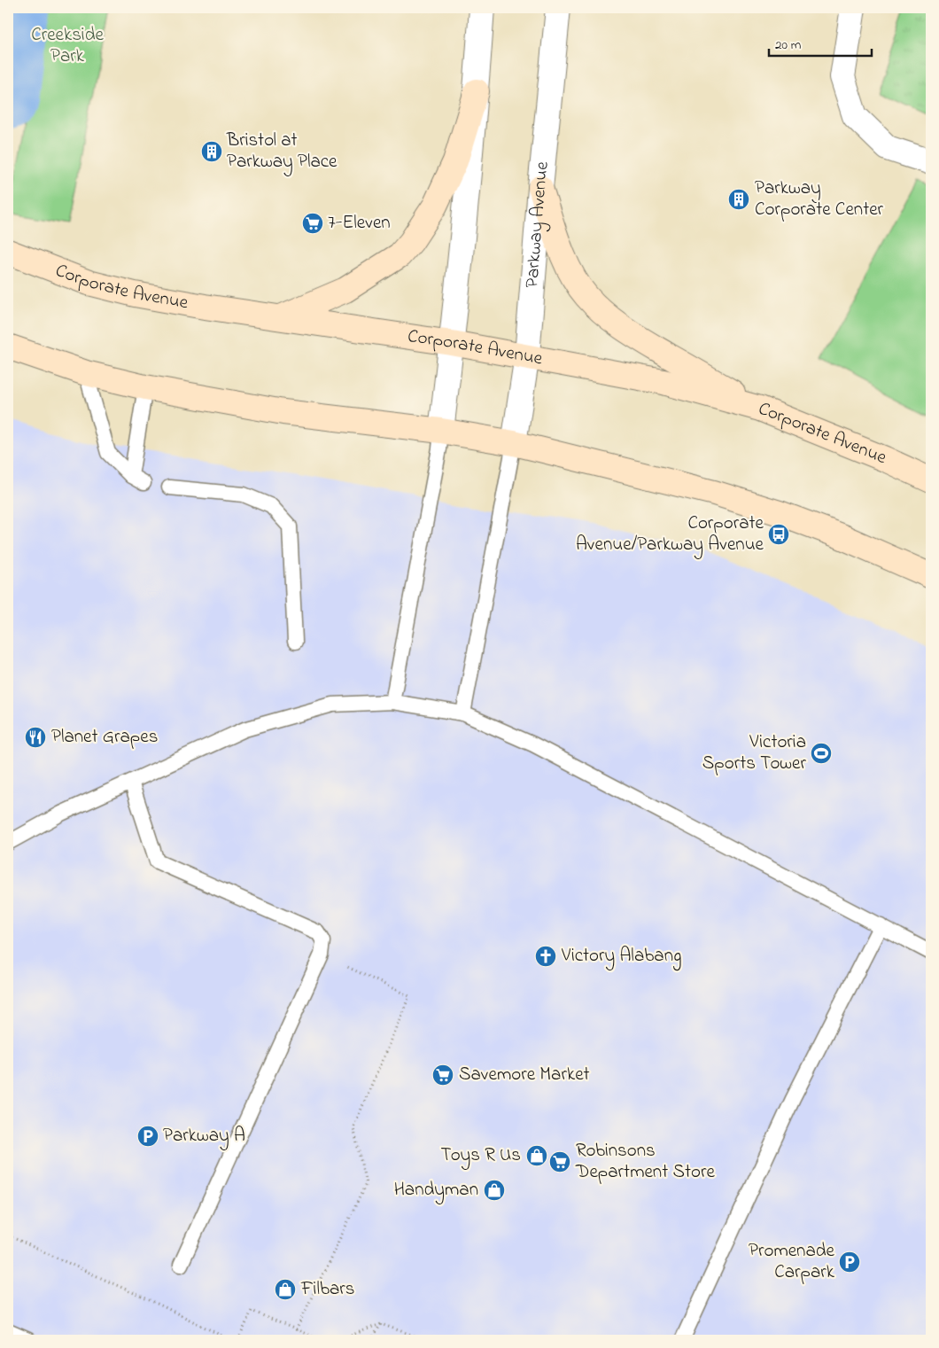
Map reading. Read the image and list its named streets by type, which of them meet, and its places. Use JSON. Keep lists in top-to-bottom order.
{
  "streets": {
    "main road": ["Corporate Avenue"],
    "street": ["Parkway Avenue"]
  },
  "crossings": [
    ["Parkway Avenue", "Corporate Avenue"]
  ],
  "parks": ["Creekside Park"],
  "places": {
    "building": ["Bristol at Parkway Place", "Parkway Corporate Center"],
    "supermarket": ["7-Eleven", "Savemore Market", "Robinsons Department Store"],
    "bus stop": ["Corporate Avenue/Parkway Avenue"],
    "restaurant": ["Planet Grapes"],
    "sports": ["Victoria Sports Tower"],
    "church": ["Victory Alabang"],
    "parking": ["Parkway A", "Promenade Carpark"],
    "shop": ["Toys R Us", "Handyman", "Filbars"]
  },
  "scale_bar": "20 m"
}
